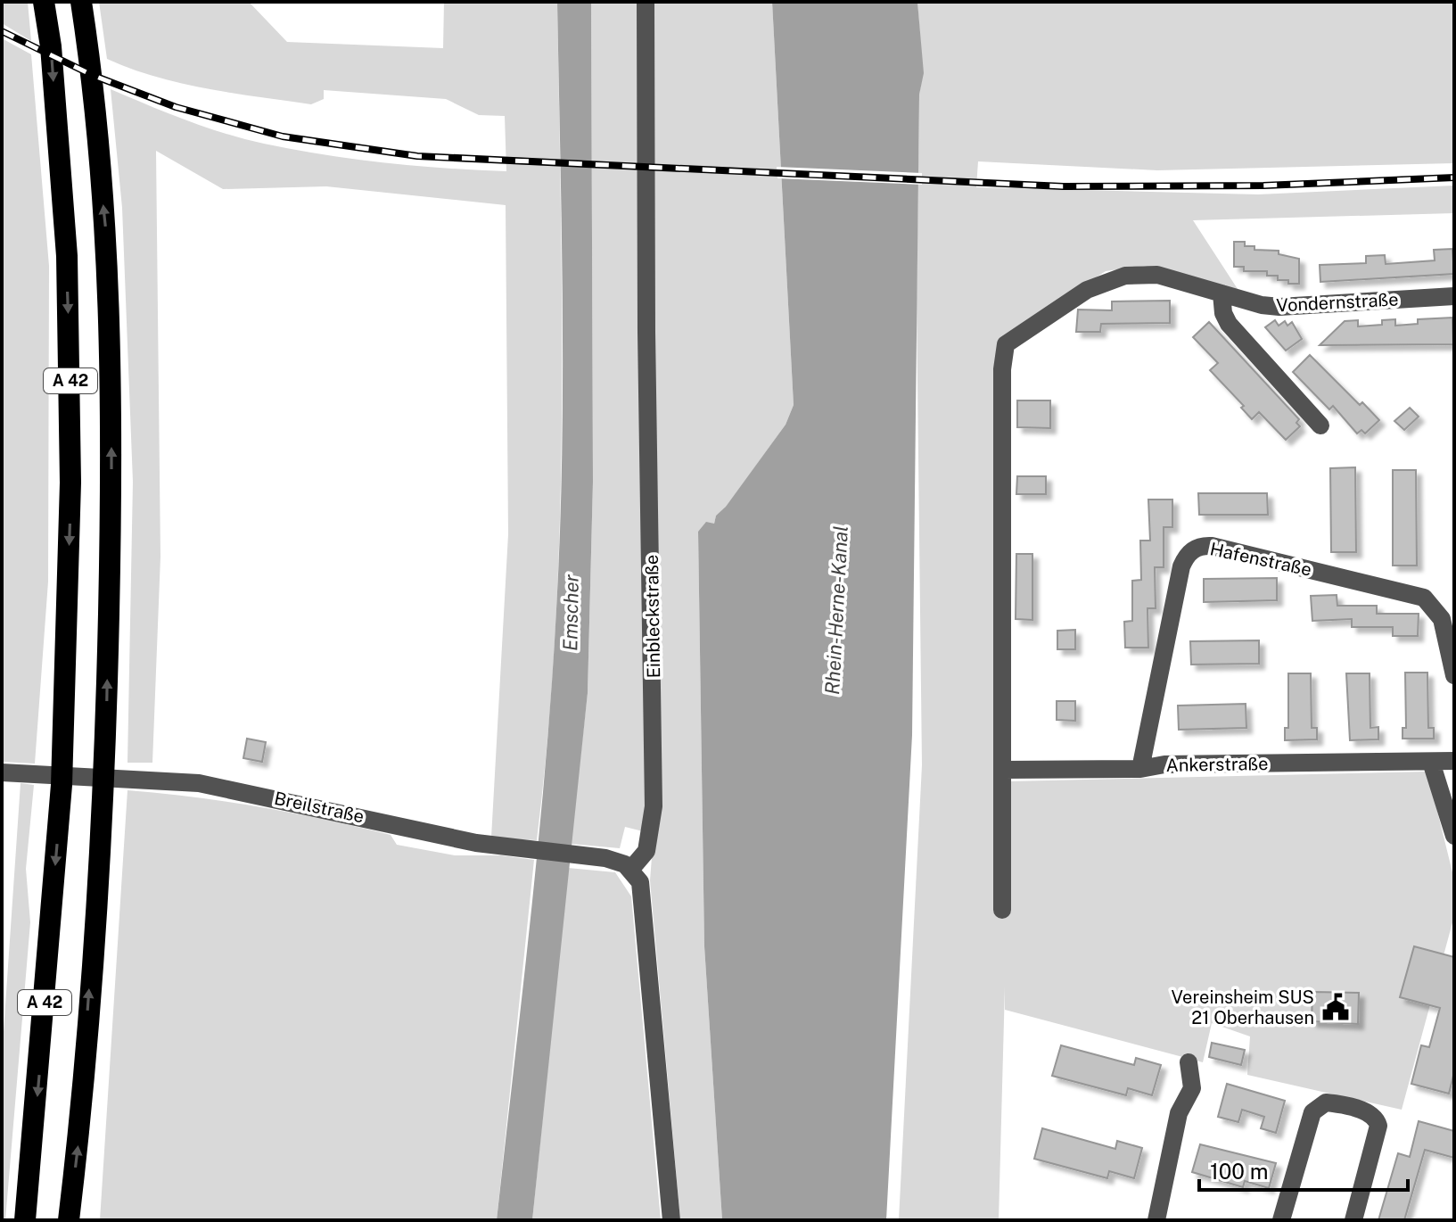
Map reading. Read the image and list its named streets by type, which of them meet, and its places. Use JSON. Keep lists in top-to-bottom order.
{
  "streets": {
    "highway": ["A 42"],
    "street": [
      "Vondernstraße",
      "Hafenstraße",
      "Einbleckstraße",
      "Ankerstraße",
      "Breilstraße"
    ]
  },
  "crossings": [
    ["Vondernstraße", "Ankerstraße"],
    ["Hafenstraße", "Ankerstraße"],
    ["Einbleckstraße", "Breilstraße"]
  ],
  "water": ["Rhein-Herne-Kanal", "Emscher"],
  "places": {
    "public building": ["Vereinsheim SUS 21 Oberhausen"]
  },
  "scale_bar": "100 m"
}
